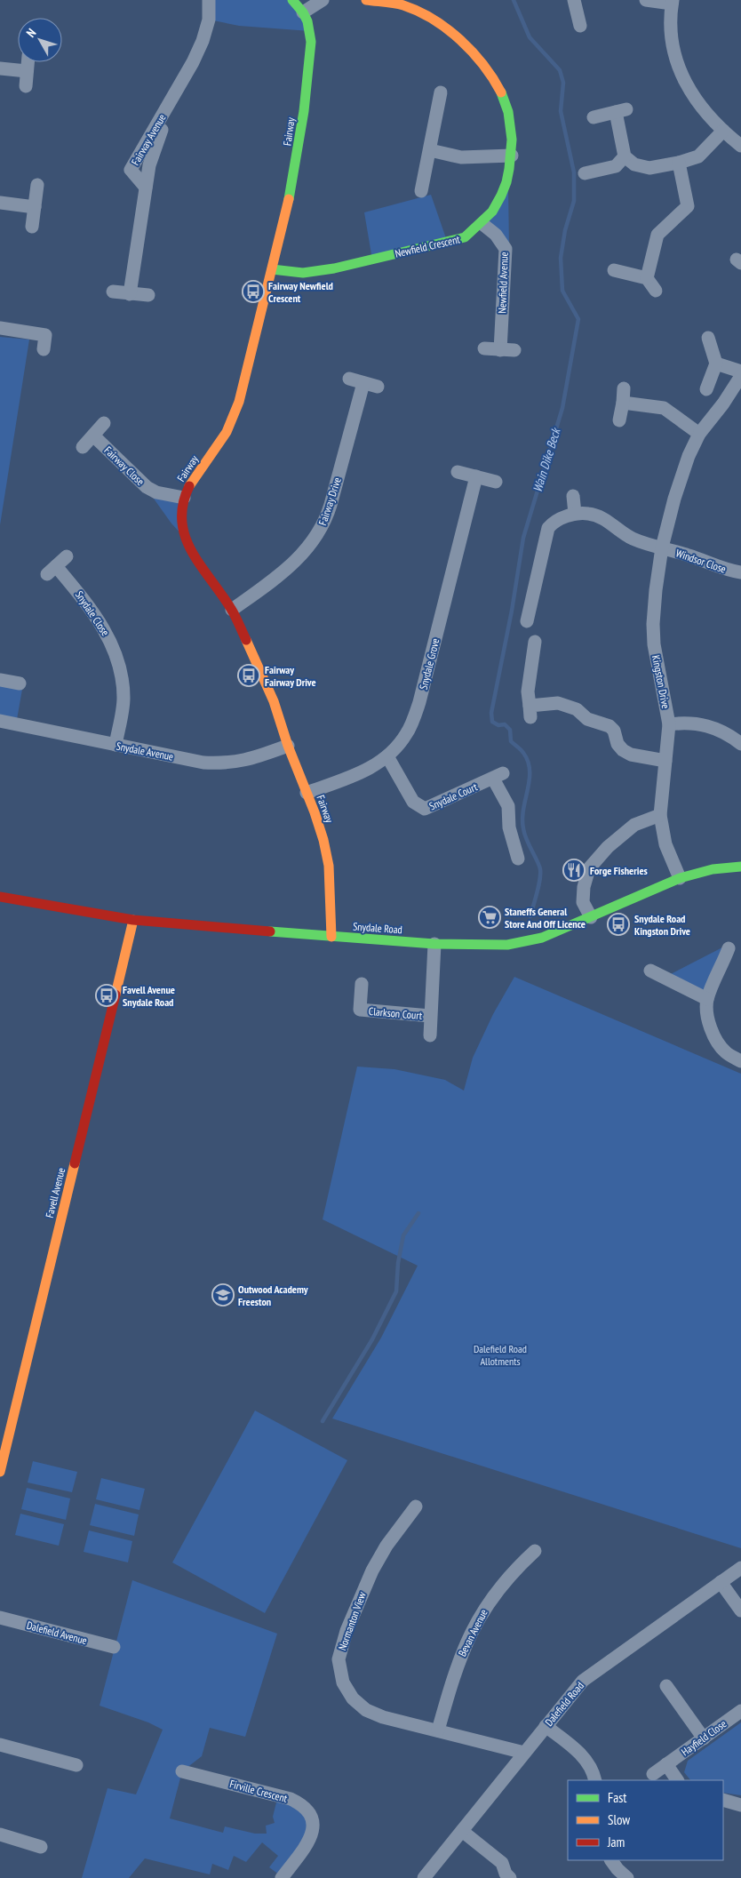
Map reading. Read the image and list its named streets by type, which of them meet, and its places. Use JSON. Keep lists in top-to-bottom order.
{
  "streets": {
    "street": [
      "Fairway",
      "Fairway Avenue",
      "Newfield Crescent",
      "Newfield Avenue",
      "Fairway Close",
      "Fairway Drive",
      "Windsor Close",
      "Snydale Close",
      "Snydale Grove",
      "Kingston Drive",
      "Snydale Avenue",
      "Snydale Court",
      "Snydale Road",
      "Clarkson Court",
      "Favell Avenue",
      "Normanton View",
      "Dalefield Avenue",
      "Bevan Avenue",
      "Dalefield Road",
      "Hayfield Close",
      "Firville Crescent"
    ]
  },
  "crossings": [
    ["Fairway", "Newfield Crescent"],
    ["Fairway", "Fairway Close"],
    ["Fairway", "Fairway Drive"],
    ["Fairway", "Snydale Grove"],
    ["Fairway", "Snydale Avenue"],
    ["Fairway", "Snydale Road"],
    ["Newfield Crescent", "Newfield Avenue"],
    ["Windsor Close", "Kingston Drive"],
    ["Snydale Close", "Snydale Avenue"],
    ["Snydale Grove", "Snydale Court"],
    ["Kingston Drive", "Snydale Road"],
    ["Snydale Road", "Clarkson Court"],
    ["Snydale Road", "Favell Avenue"],
    ["Normanton View", "Bevan Avenue"],
    ["Normanton View", "Dalefield Road"]
  ],
  "water": ["Wain Dike Beck"],
  "parks": ["Dalefield Road Allotments"],
  "places": {
    "bus stop": [
      "Fairway Newfield Crescent",
      "Fairway Fairway Drive",
      "Snydale Road Kingston Drive",
      "Favell Avenue Snydale Road"
    ],
    "restaurant": ["Forge Fisheries"],
    "supermarket": ["Staneffs General Store And Off Licence"],
    "school or university": ["Outwood Academy Freeston"]
  },
  "legend": ["Fast", "Slow", "Jam"],
  "north": "top left"
}
